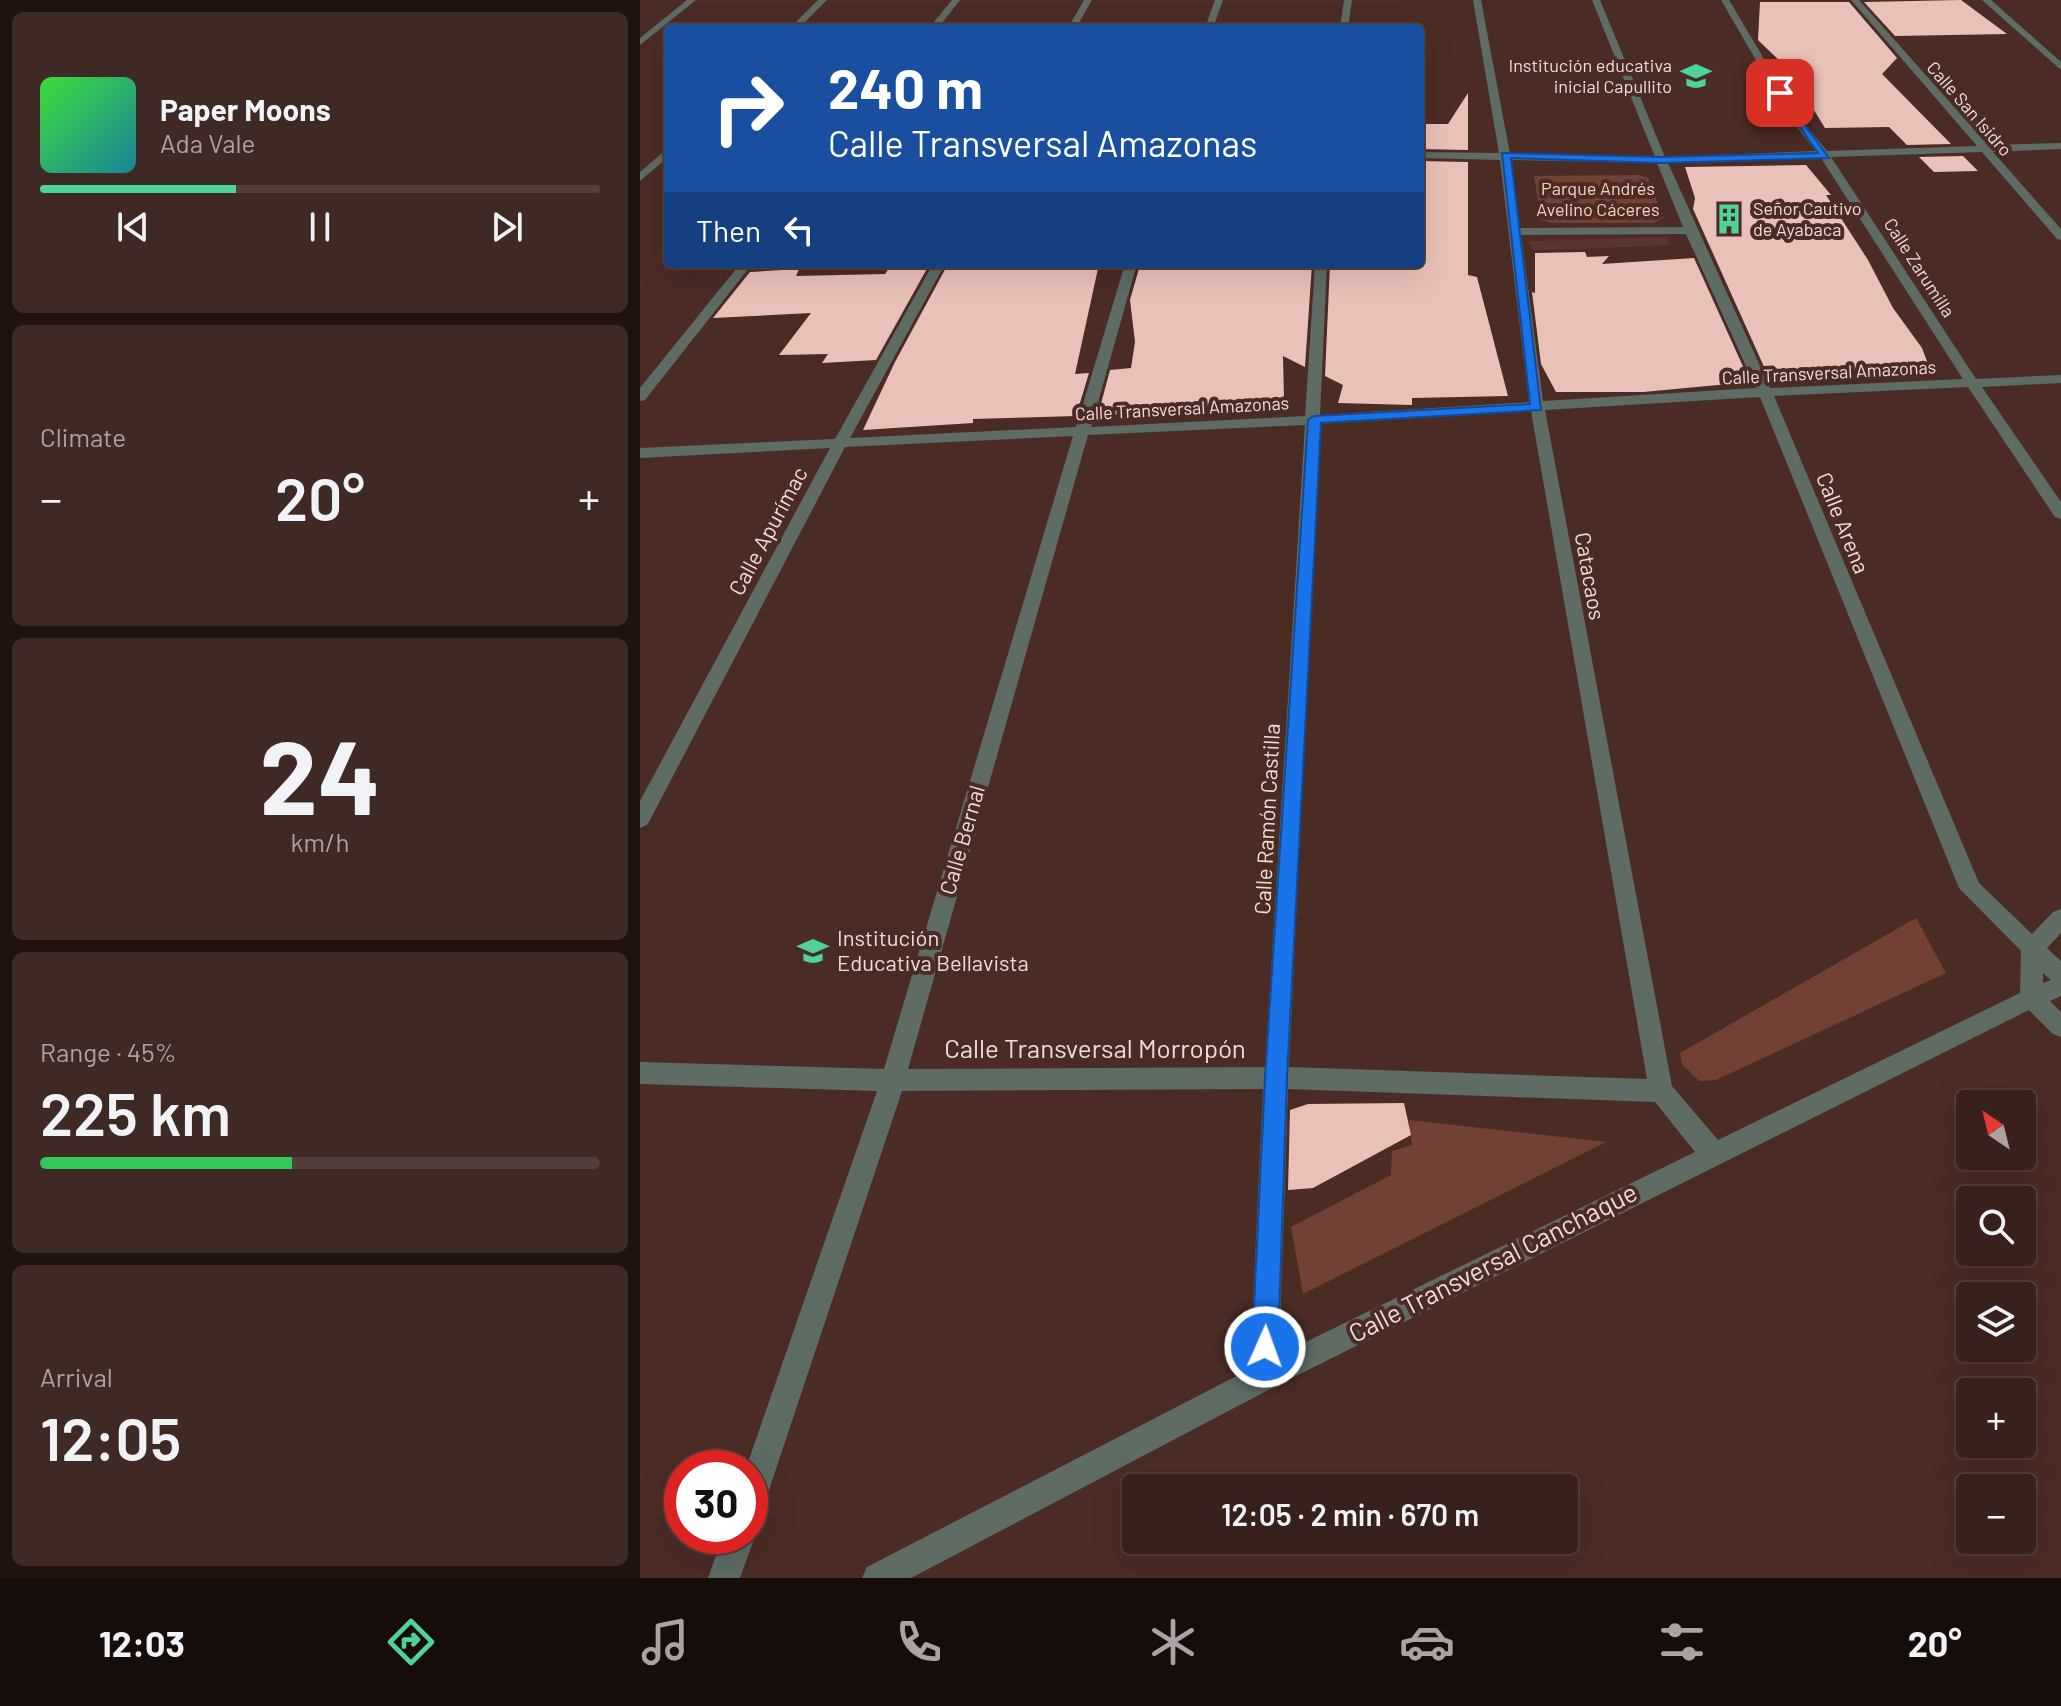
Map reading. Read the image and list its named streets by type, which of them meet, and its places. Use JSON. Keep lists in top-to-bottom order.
{
  "streets": {
    "street": [
      "Calle San Isidro",
      "Calle Zarumilla",
      "Calle Transversal Amazonas",
      "Calle Arena",
      "Calle Apurímac",
      "Catacaos",
      "Calle Ramón Castilla",
      "Calle Bernal",
      "Calle Transversal Morropón",
      "Calle Transversal Canchaque"
    ]
  },
  "crossings": [
    ["Calle Zarumilla", "Calle Transversal Amazonas"],
    ["Calle Transversal Amazonas", "Calle Arena"],
    ["Calle Transversal Amazonas", "Calle Apurímac"],
    ["Calle Transversal Amazonas", "Catacaos"],
    ["Calle Transversal Amazonas", "Calle Ramón Castilla"],
    ["Calle Transversal Amazonas", "Calle Bernal"],
    ["Catacaos", "Calle Transversal Morropón"],
    ["Calle Ramón Castilla", "Calle Transversal Morropón"],
    ["Calle Ramón Castilla", "Calle Transversal Canchaque"],
    ["Calle Bernal", "Calle Transversal Morropón"]
  ],
  "parks": ["Parque Andrés Avelino Cáceres"],
  "places": {
    "school or university": ["Institución educativa inicial Capullito", "Institución Educativa Bellavista"],
    "building": ["Señor Cautivo de Ayabaca"]
  },
  "north": "top left",
  "page": {
    "turn": ["240 m", "Calle Transversal Amazonas"],
    "song": ["Paper Moons", "Ada Vale"],
    "then": "Then",
    "tile": [
      "Climate",
      ["24", "km/h"],
      ["Range · 45%", "225 km"],
      ["Arrival", "12:05"]
    ],
    "heat": ["−", "20°", "+"],
    "map_buttons": ["+", "−"],
    "limit": "30",
    "trip": "12:05 · 2 min · 670 m",
    "tabs": ["12:03", "20°"]
  }
}
